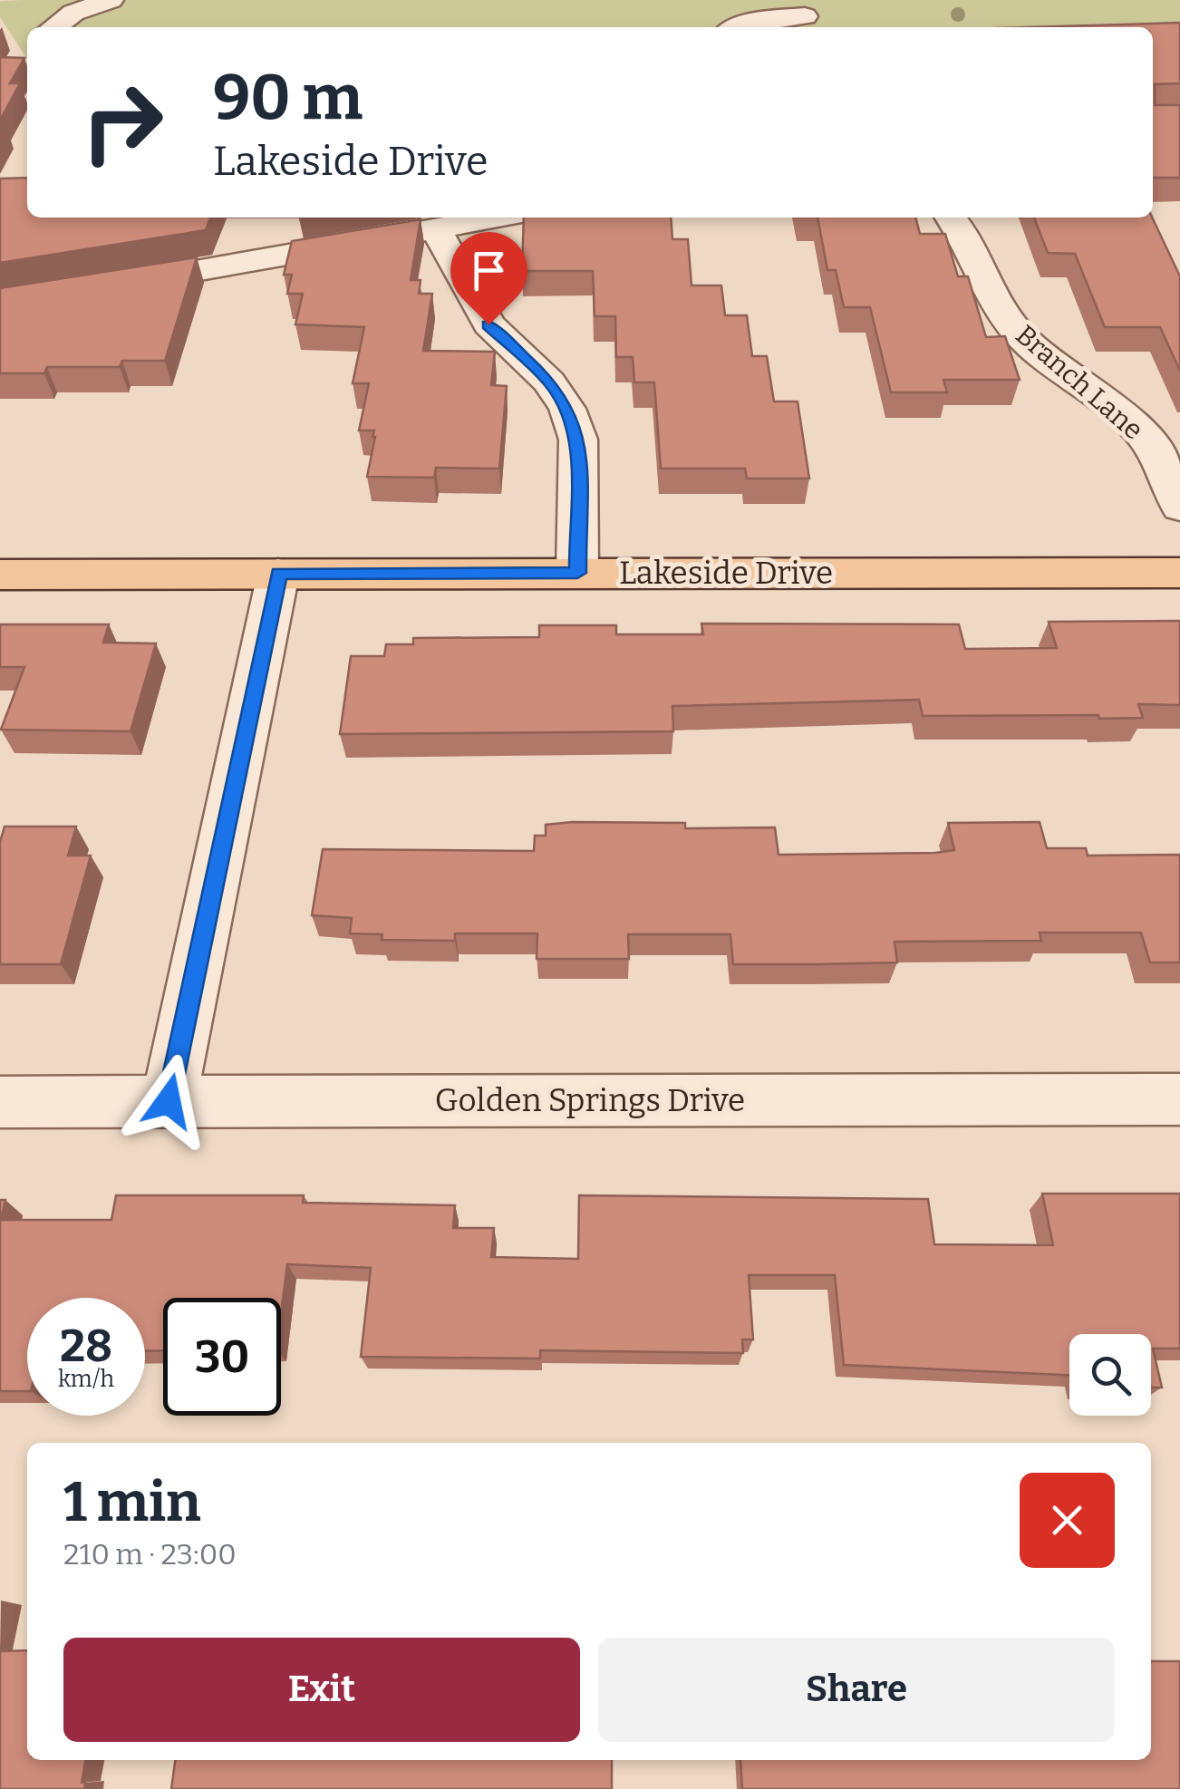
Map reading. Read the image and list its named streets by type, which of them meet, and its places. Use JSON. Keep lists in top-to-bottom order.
{
  "streets": {
    "main road": ["Lakeside Drive"],
    "street": ["Branch Lane", "Golden Springs Drive"]
  },
  "page": {
    "turn": ["90 m", "Lakeside Drive"],
    "speed": "28 km/h",
    "limit": "30",
    "heading": ["1 min", "210 m · 23:00"],
    "buttons": ["Exit", "Share"]
  }
}
